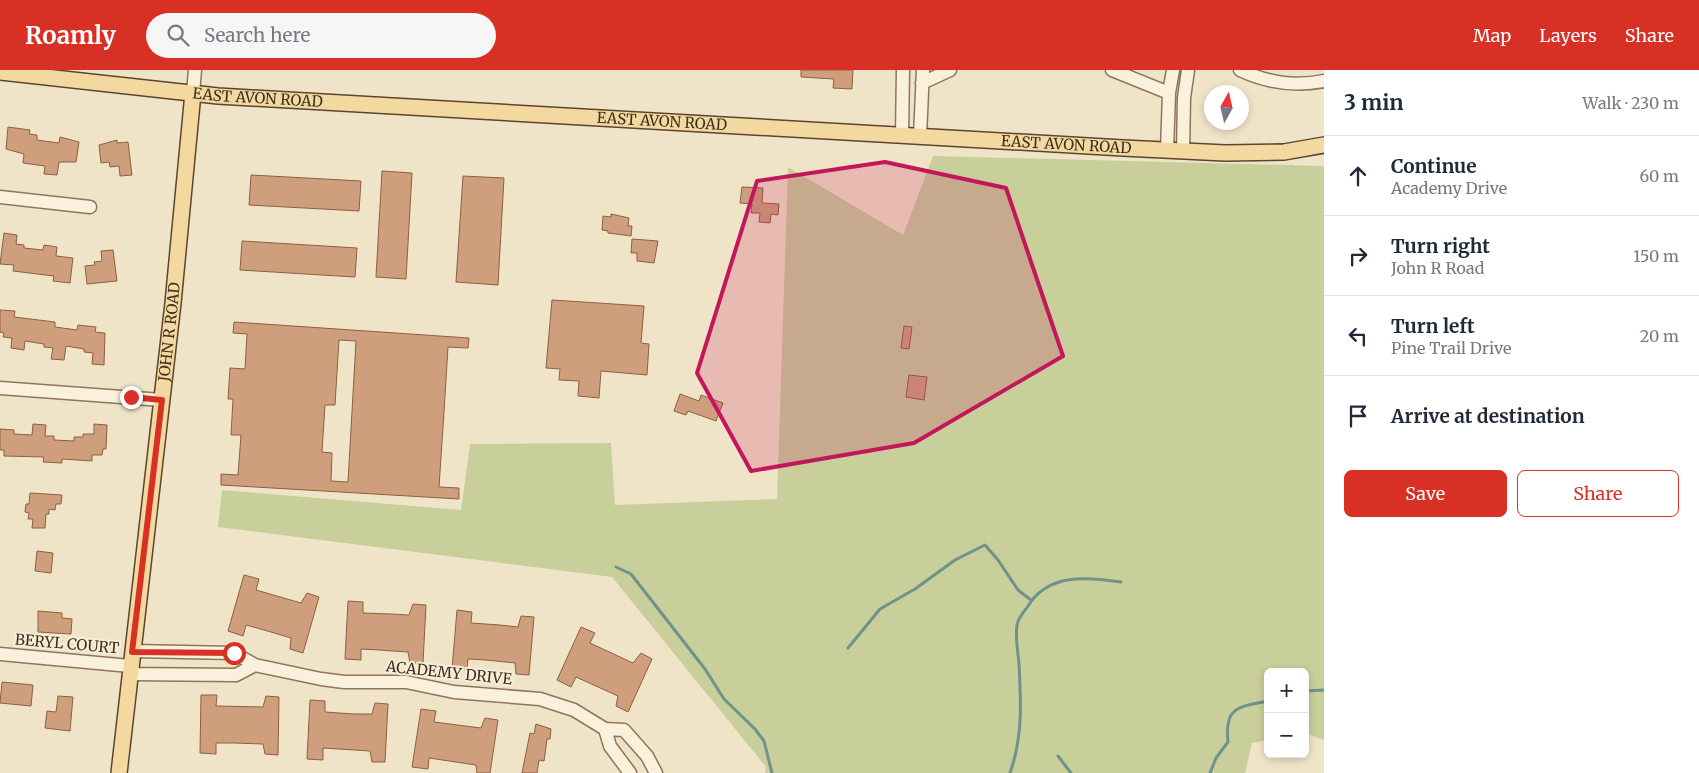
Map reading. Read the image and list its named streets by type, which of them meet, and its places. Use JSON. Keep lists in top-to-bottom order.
{
  "streets": {
    "main road": ["EAST AVON ROAD", "JOHN R ROAD"],
    "street": ["BERYL COURT", "ACADEMY DRIVE"]
  },
  "crossings": [
    ["EAST AVON ROAD", "JOHN R ROAD"],
    ["JOHN R ROAD", "BERYL COURT"],
    ["JOHN R ROAD", "ACADEMY DRIVE"],
    ["BERYL COURT", "ACADEMY DRIVE"]
  ],
  "north": "top",
  "page": {
    "header": "Roamly",
    "search": "Search here",
    "nav": ["Map", "Layers", "Share"],
    "heading": ["3 min", "Walk · 230 m"],
    "list": [
      ["Continue", "Academy Drive", "60 m"],
      ["Turn right", "John R Road", "150 m"],
      ["Turn left", "Pine Trail Drive", "20 m"],
      "Arrive at destination"
    ],
    "buttons": ["Save", "Share"],
    "map_buttons": ["+", "−"]
  }
}
